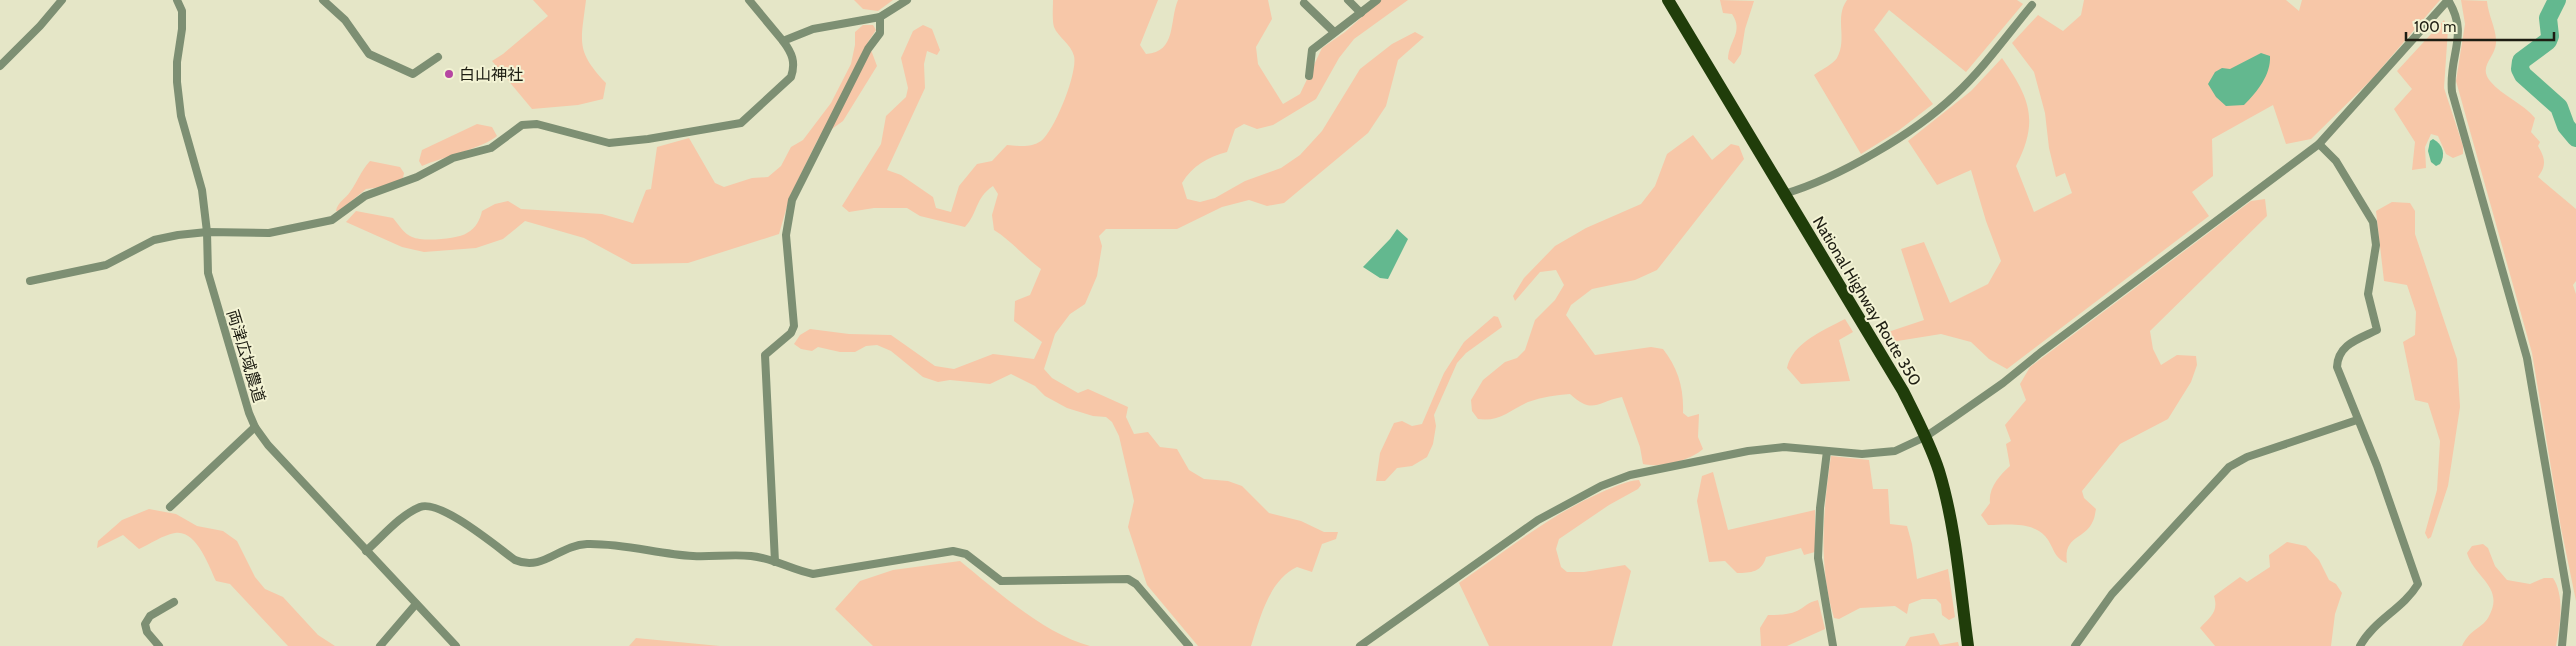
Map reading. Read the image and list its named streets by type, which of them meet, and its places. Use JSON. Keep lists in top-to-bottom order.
{
  "streets": {
    "highway": ["National Highway Route 350"],
    "street": ["両津広域農道"]
  },
  "places": ["白山神社"],
  "scale_bar": "100 m"
}
